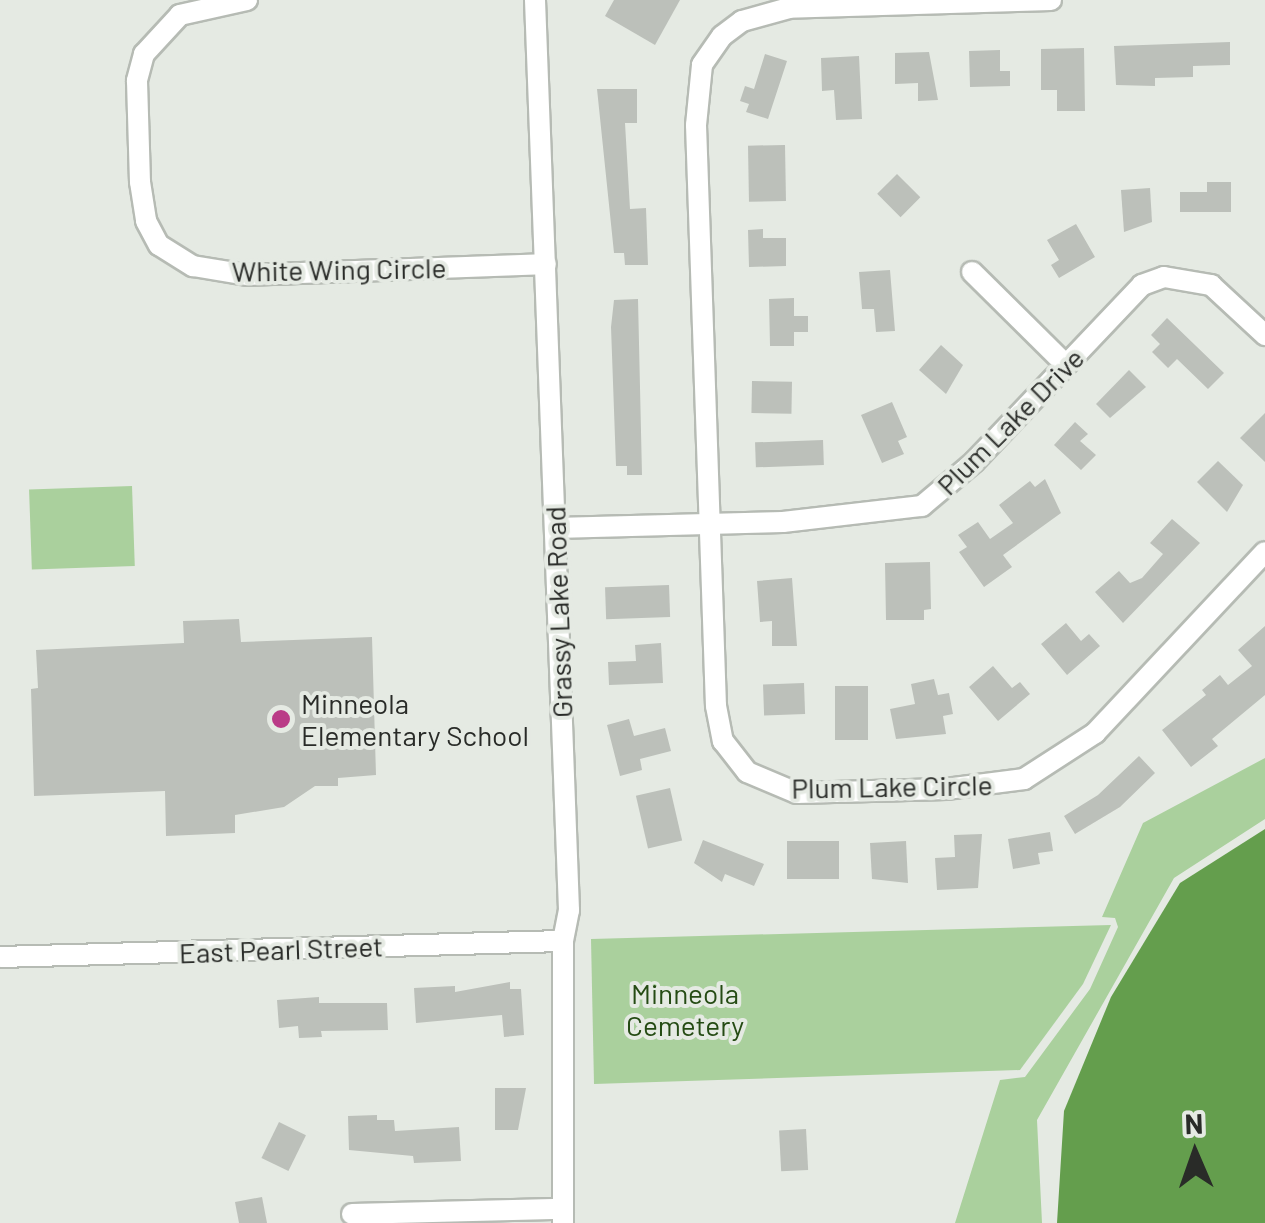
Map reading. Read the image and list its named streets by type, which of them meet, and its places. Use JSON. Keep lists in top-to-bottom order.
{
  "streets": {
    "street": [
      "White Wing Circle",
      "Plum Lake Drive",
      "Grassy Lake Road",
      "Plum Lake Circle",
      "East Pearl Street"
    ]
  },
  "crossings": [
    ["White Wing Circle", "Grassy Lake Road"],
    ["Plum Lake Drive", "Plum Lake Circle"],
    ["Grassy Lake Road", "East Pearl Street"]
  ],
  "parks": ["Minneola Cemetery"],
  "places": ["Minneola Elementary School"],
  "north": "top"
}
